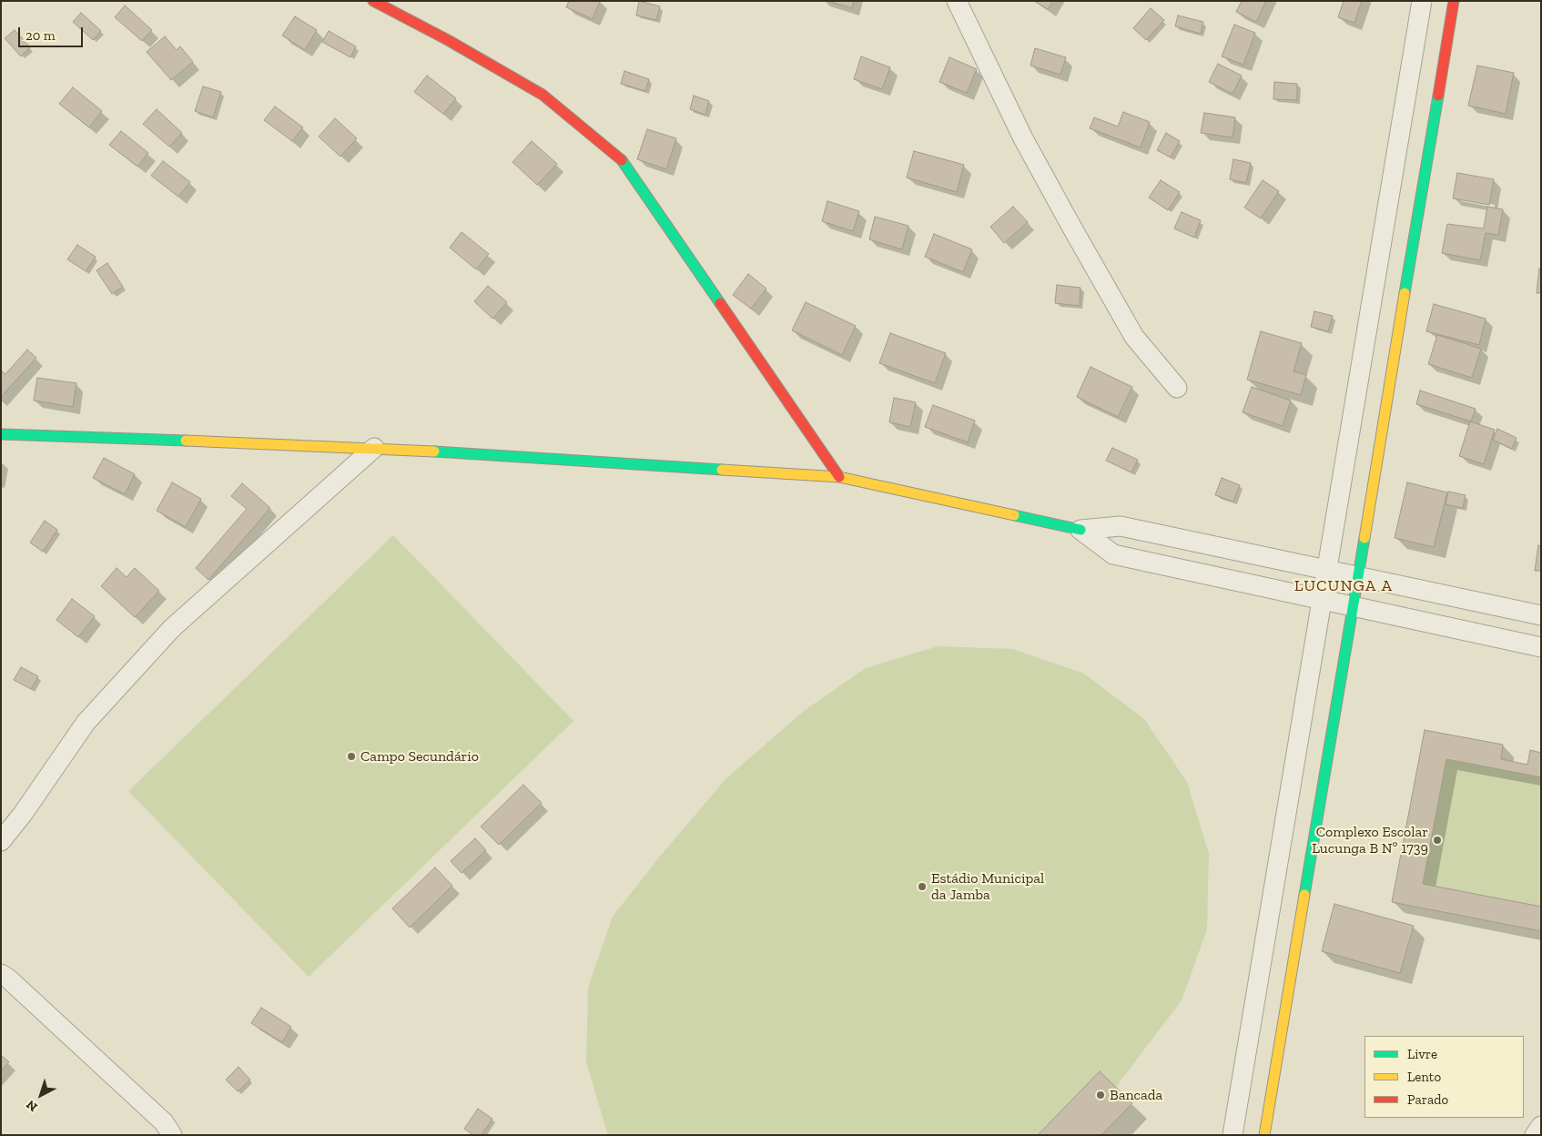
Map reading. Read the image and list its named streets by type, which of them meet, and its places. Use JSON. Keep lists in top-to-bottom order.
{
  "districts": ["LUCUNGA A"],
  "places": [
    "Campo Secundário",
    "Complexo Escolar Lucunga B Nº 1739",
    "Estádio Municipal da Jamba",
    "Bancada"
  ],
  "legend": ["Livre", "Lento", "Parado"],
  "scale_bar": "20 m",
  "north": "bottom left"
}
